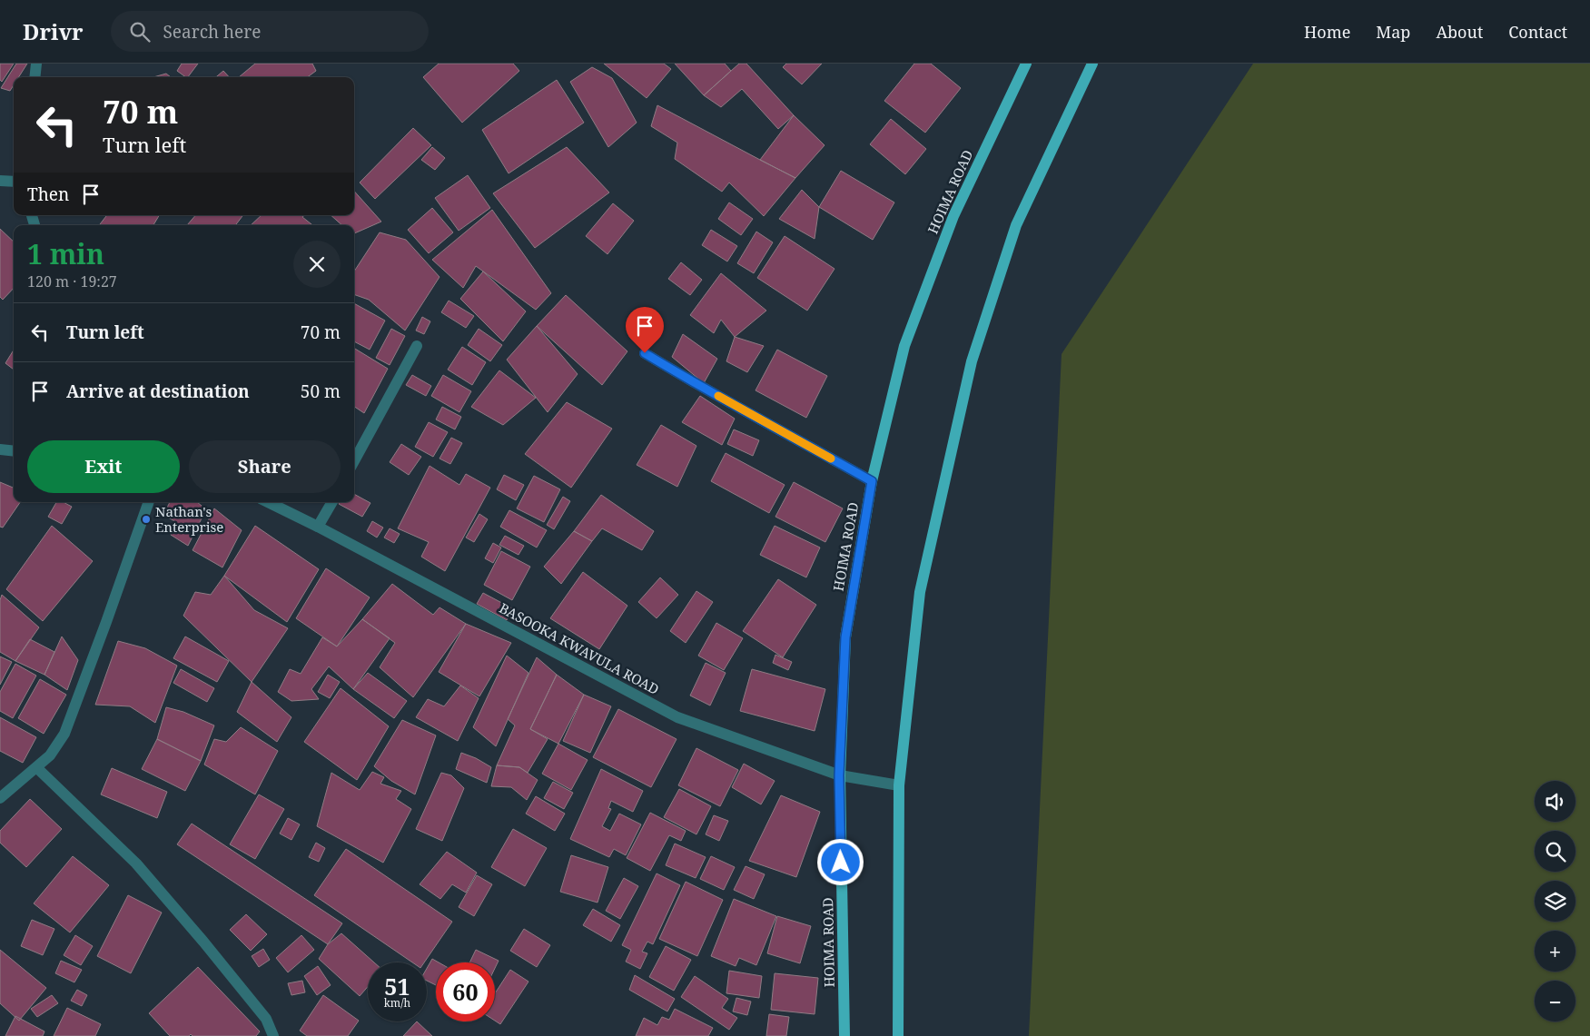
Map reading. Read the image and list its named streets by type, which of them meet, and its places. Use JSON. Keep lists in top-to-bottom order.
{
  "streets": {
    "main road": ["HOIMA ROAD"],
    "street": ["BASOOKA KWAVULA ROAD"]
  },
  "crossings": [
    ["HOIMA ROAD", "BASOOKA KWAVULA ROAD"]
  ],
  "places": ["Nathan's Enterprise"],
  "page": {
    "header": "Drivr",
    "search": "Search here",
    "nav": [
      "Home",
      "Map",
      "About",
      "Contact"
    ],
    "turn": ["70 m", "Turn left"],
    "then": "Then",
    "heading": ["1 min", "120 m · 19:27"],
    "list": [
      {
        "name": "Turn left",
        "value": "70 m"
      },
      {
        "name": "Arrive at destination",
        "value": "50 m"
      }
    ],
    "buttons": ["Exit", "Share"],
    "map_buttons": ["+", "−"],
    "speed": "51 km/h",
    "limit": "60"
  }
}
